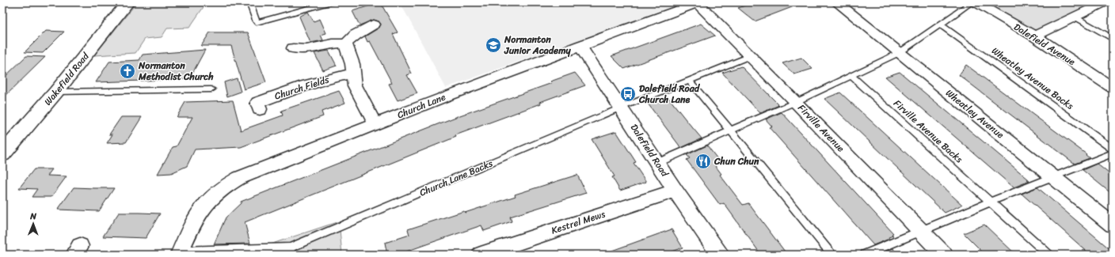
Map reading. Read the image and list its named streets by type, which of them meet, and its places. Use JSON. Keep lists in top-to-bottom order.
{
  "streets": {
    "street": [
      "Dalefield Avenue",
      "Wakefield Road",
      "Church Fields",
      "Church Lane",
      "Wheatley Avenue",
      "Firville Avenue",
      "Dalefield Road",
      "Kestrel Mews"
    ],
    "lane": ["Wheatley Avenue Backs", "Firville Avenue Backs", "Church Lane Backs"]
  },
  "crossings": [
    ["Church Lane", "Firville Avenue"],
    ["Church Lane", "Dalefield Road"],
    ["Church Lane", "Church Lane Backs"],
    ["Firville Avenue", "Church Lane Backs"],
    ["Dalefield Road", "Church Lane Backs"],
    ["Dalefield Road", "Kestrel Mews"]
  ],
  "places": {
    "school or university": ["Normanton Junior Academy"],
    "church": ["Normanton Methodist Church"],
    "bus stop": ["Dalefield Road Church Lane"],
    "restaurant": ["Chun Chun"]
  },
  "north": "top"
}
